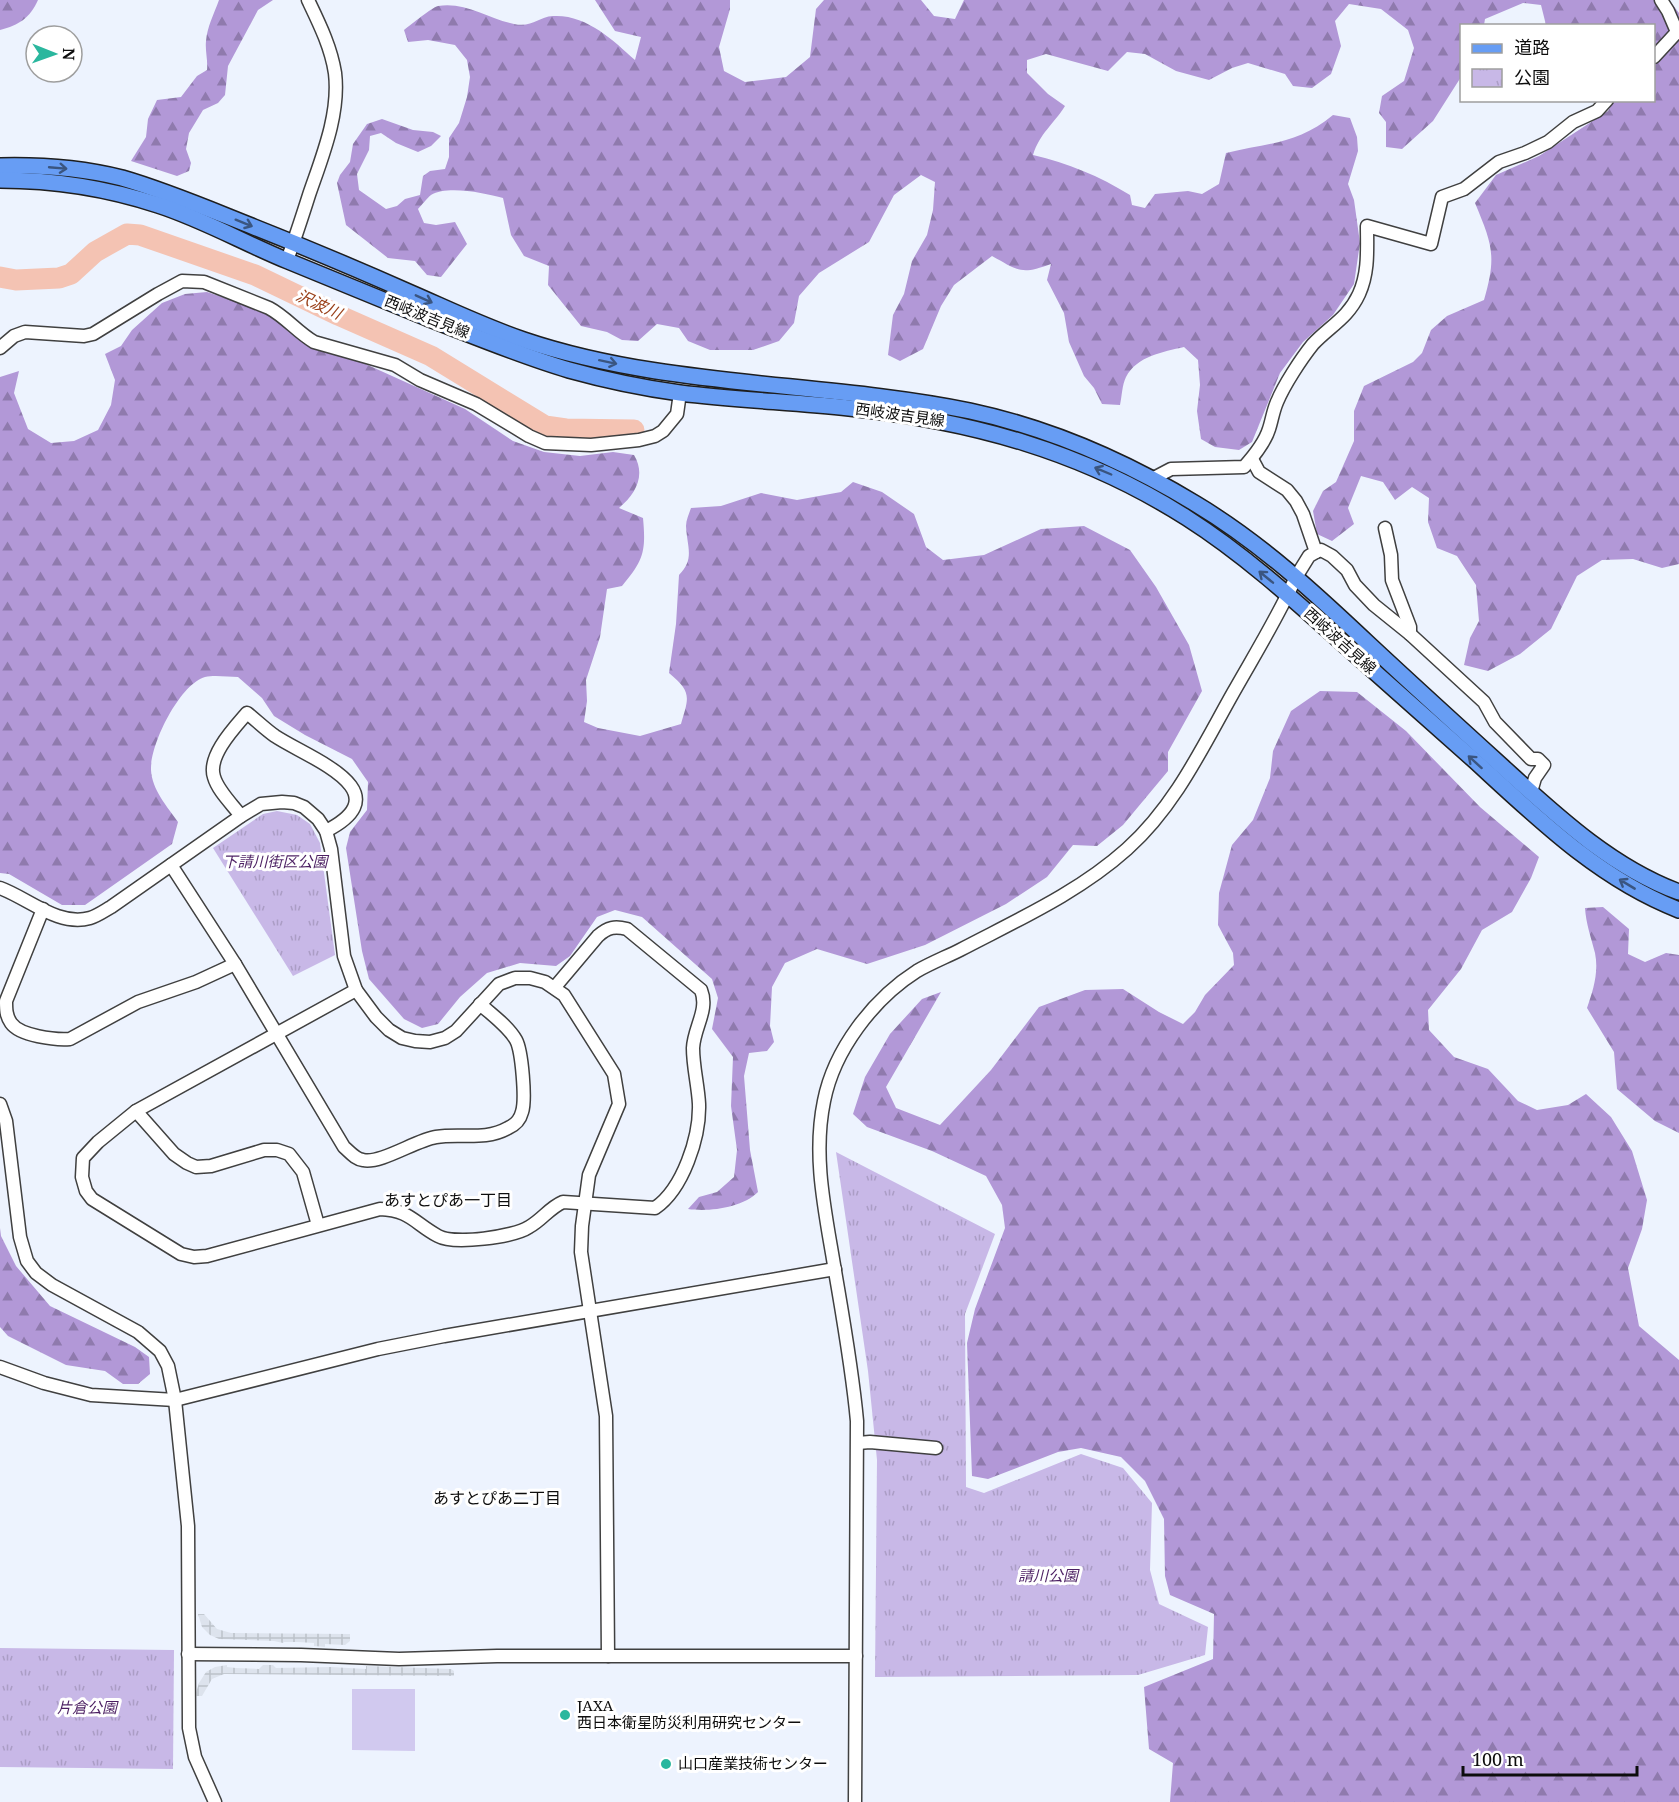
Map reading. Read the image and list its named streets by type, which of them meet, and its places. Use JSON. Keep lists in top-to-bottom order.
{
  "streets": {
    "main road": ["西岐波吉見線"]
  },
  "districts": ["あすとぴあ一丁目", "あすとぴあ二丁目"],
  "water": ["沢波川"],
  "parks": ["下請川街区公園", "請川公園", "片倉公園"],
  "places": ["JAXA 西日本衛星防災利用研究センター", "山口産業技術センター"],
  "legend": ["道路", "公園"],
  "scale_bar": "100 m",
  "north": "right"
}
